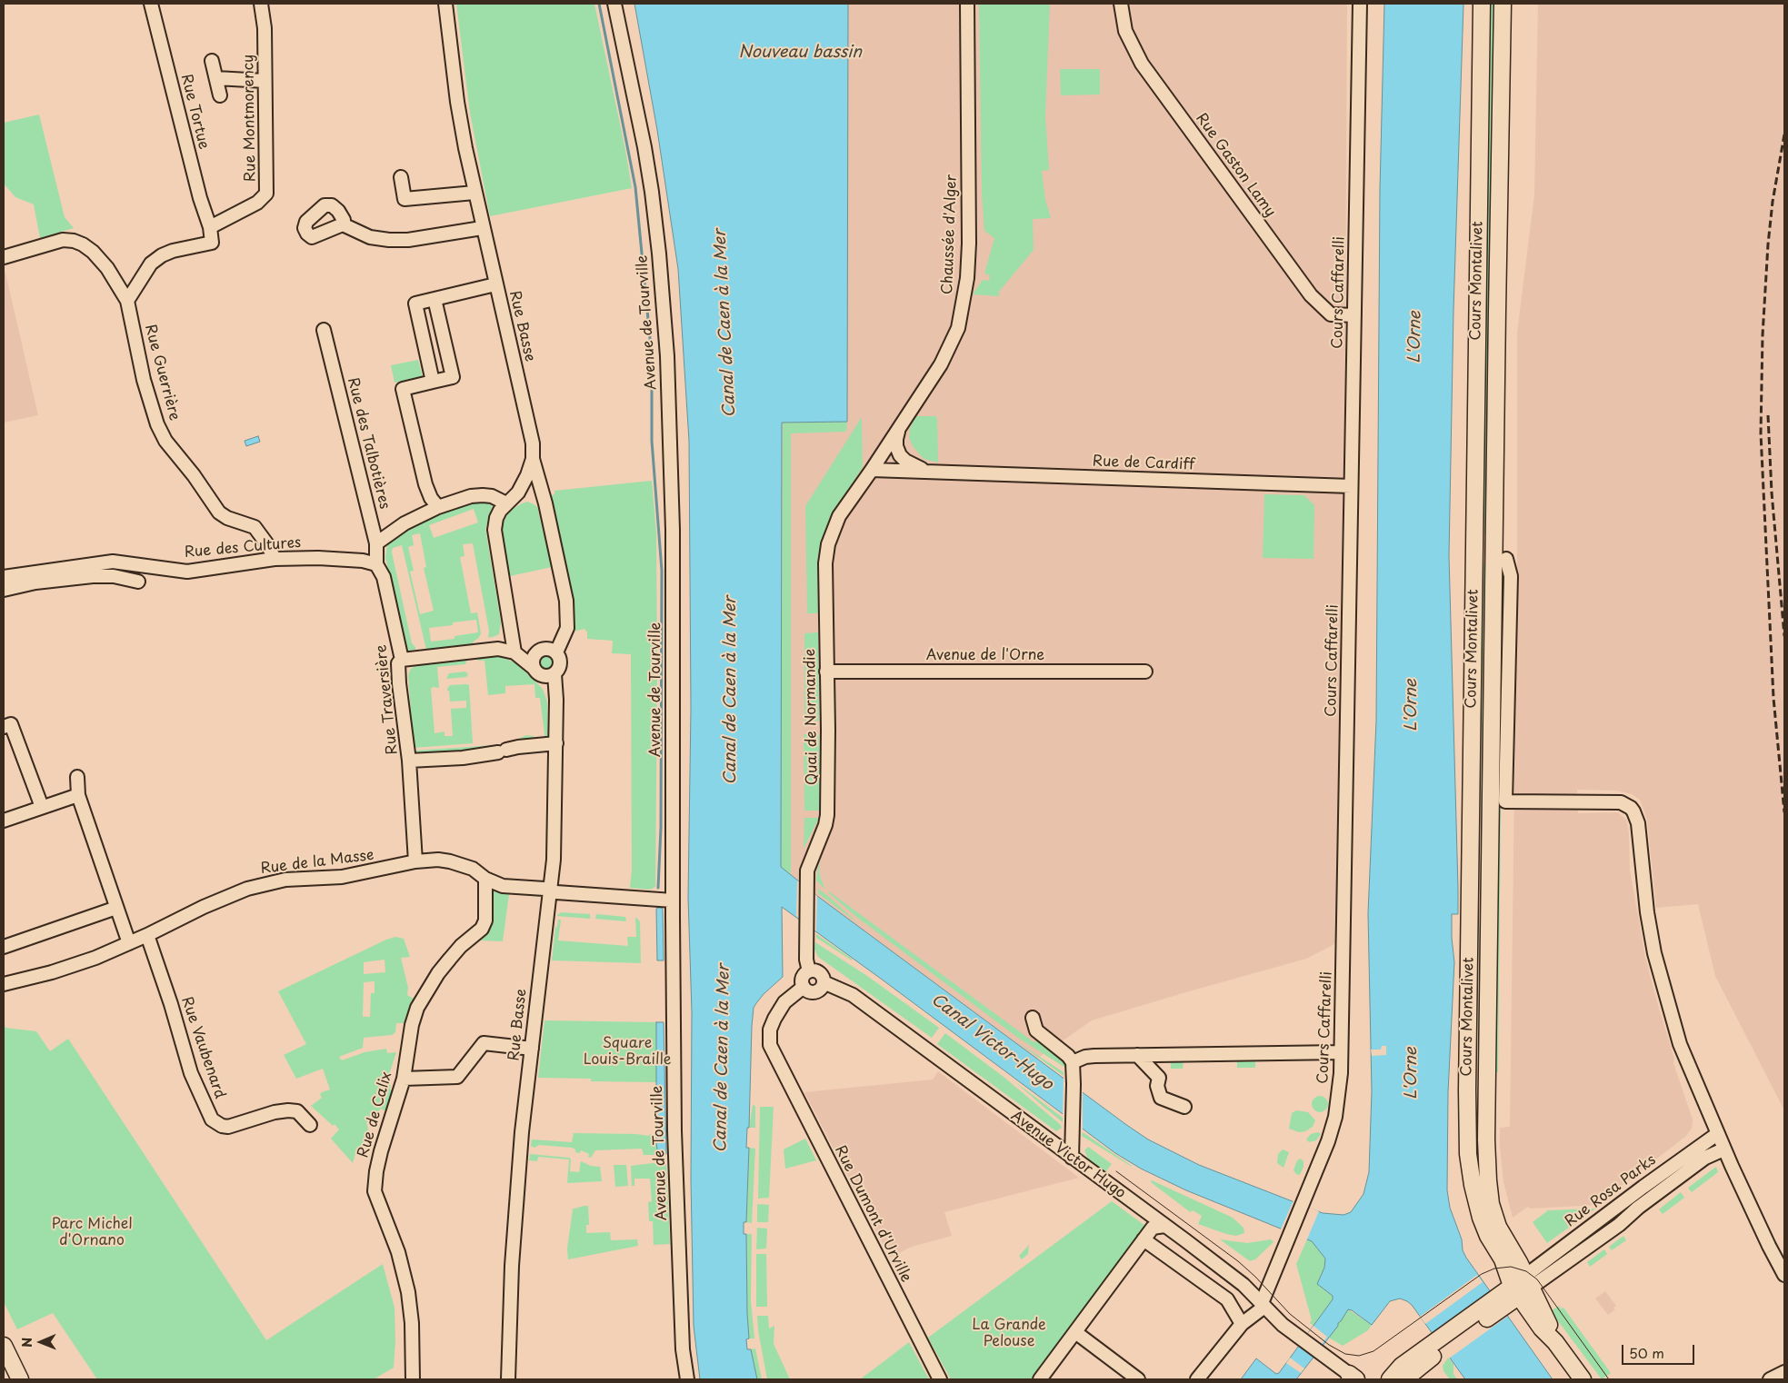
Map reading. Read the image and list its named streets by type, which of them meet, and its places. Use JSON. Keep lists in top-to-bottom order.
{
  "streets": {
    "main road": ["Cours Montalivet"],
    "street": [
      "Rue Tortue",
      "Rue Montmorency",
      "Rue Gaston Lamy",
      "Chaussée d'Alger",
      "Cours Caffarelli",
      "Avenue de Tourville",
      "Rue Basse",
      "Rue Guerrière",
      "Rue des Talbotières",
      "Rue de Cardiff",
      "Rue des Cultures",
      "Avenue de l'Orne",
      "Rue Traversière",
      "Quai de Normandie",
      "Rue de la Masse",
      "Rue Vaubenard",
      "Rue de Calix",
      "Avenue Victor Hugo",
      "Rue Rosa Parks",
      "Rue Dumont d'Urville"
    ]
  },
  "crossings": [
    ["Rue Tortue", "Rue Montmorency"],
    ["Rue Gaston Lamy", "Cours Caffarelli"],
    ["Chaussée d'Alger", "Rue de Cardiff"],
    ["Chaussée d'Alger", "Quai de Normandie"],
    ["Cours Montalivet", "Rue Rosa Parks"],
    ["Cours Caffarelli", "Rue de Cardiff"],
    ["Cours Caffarelli", "Avenue Victor Hugo"],
    ["Avenue de Tourville", "Rue de la Masse"],
    ["Rue Basse", "Rue de la Masse"],
    ["Rue Guerrière", "Rue des Cultures"],
    ["Rue des Talbotières", "Rue des Cultures"],
    ["Rue des Talbotières", "Rue Traversière"],
    ["Rue de Cardiff", "Quai de Normandie"],
    ["Rue des Cultures", "Rue Traversière"],
    ["Avenue de l'Orne", "Quai de Normandie"],
    ["Rue Traversière", "Rue de la Masse"],
    ["Quai de Normandie", "Avenue Victor Hugo"],
    ["Quai de Normandie", "Rue Dumont d'Urville"],
    ["Rue de la Masse", "Rue Vaubenard"],
    ["Rue de la Masse", "Rue de Calix"],
    ["Avenue Victor Hugo", "Rue Dumont d'Urville"]
  ],
  "water": [
    "Nouveau bassin",
    "Canal de Caen à la Mer",
    "L'Orne",
    "Canal Victor-Hugo"
  ],
  "parks": ["Square Louis-Braille", "Parc Michel d'Ornano", "La Grande Pelouse"],
  "scale_bar": "50 m",
  "north": "left"
}
